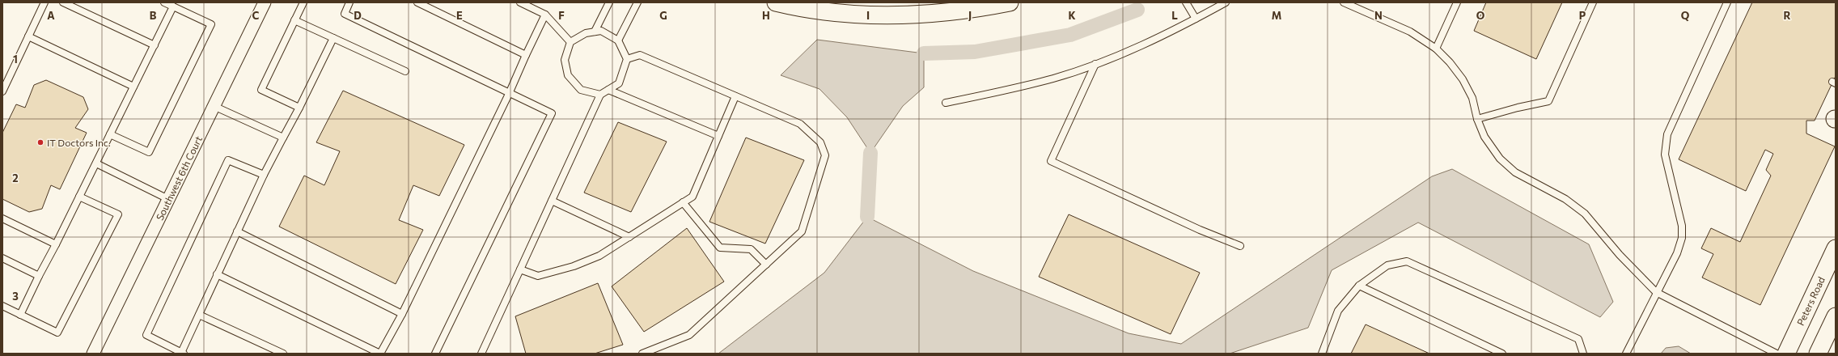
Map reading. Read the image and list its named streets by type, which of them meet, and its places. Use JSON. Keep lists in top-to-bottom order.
{
  "streets": {
    "street": ["Southwest 6th Court", "Peters Road"]
  },
  "places": ["IT Doctors Inc."],
  "grid": {
    "columns": [
      "A",
      "B",
      "C",
      "D",
      "E",
      "F",
      "G",
      "H",
      "I",
      "J",
      "K",
      "L",
      "M",
      "N",
      "O",
      "P",
      "Q",
      "R"
    ],
    "rows": ["1", "2", "3"]
  }
}
